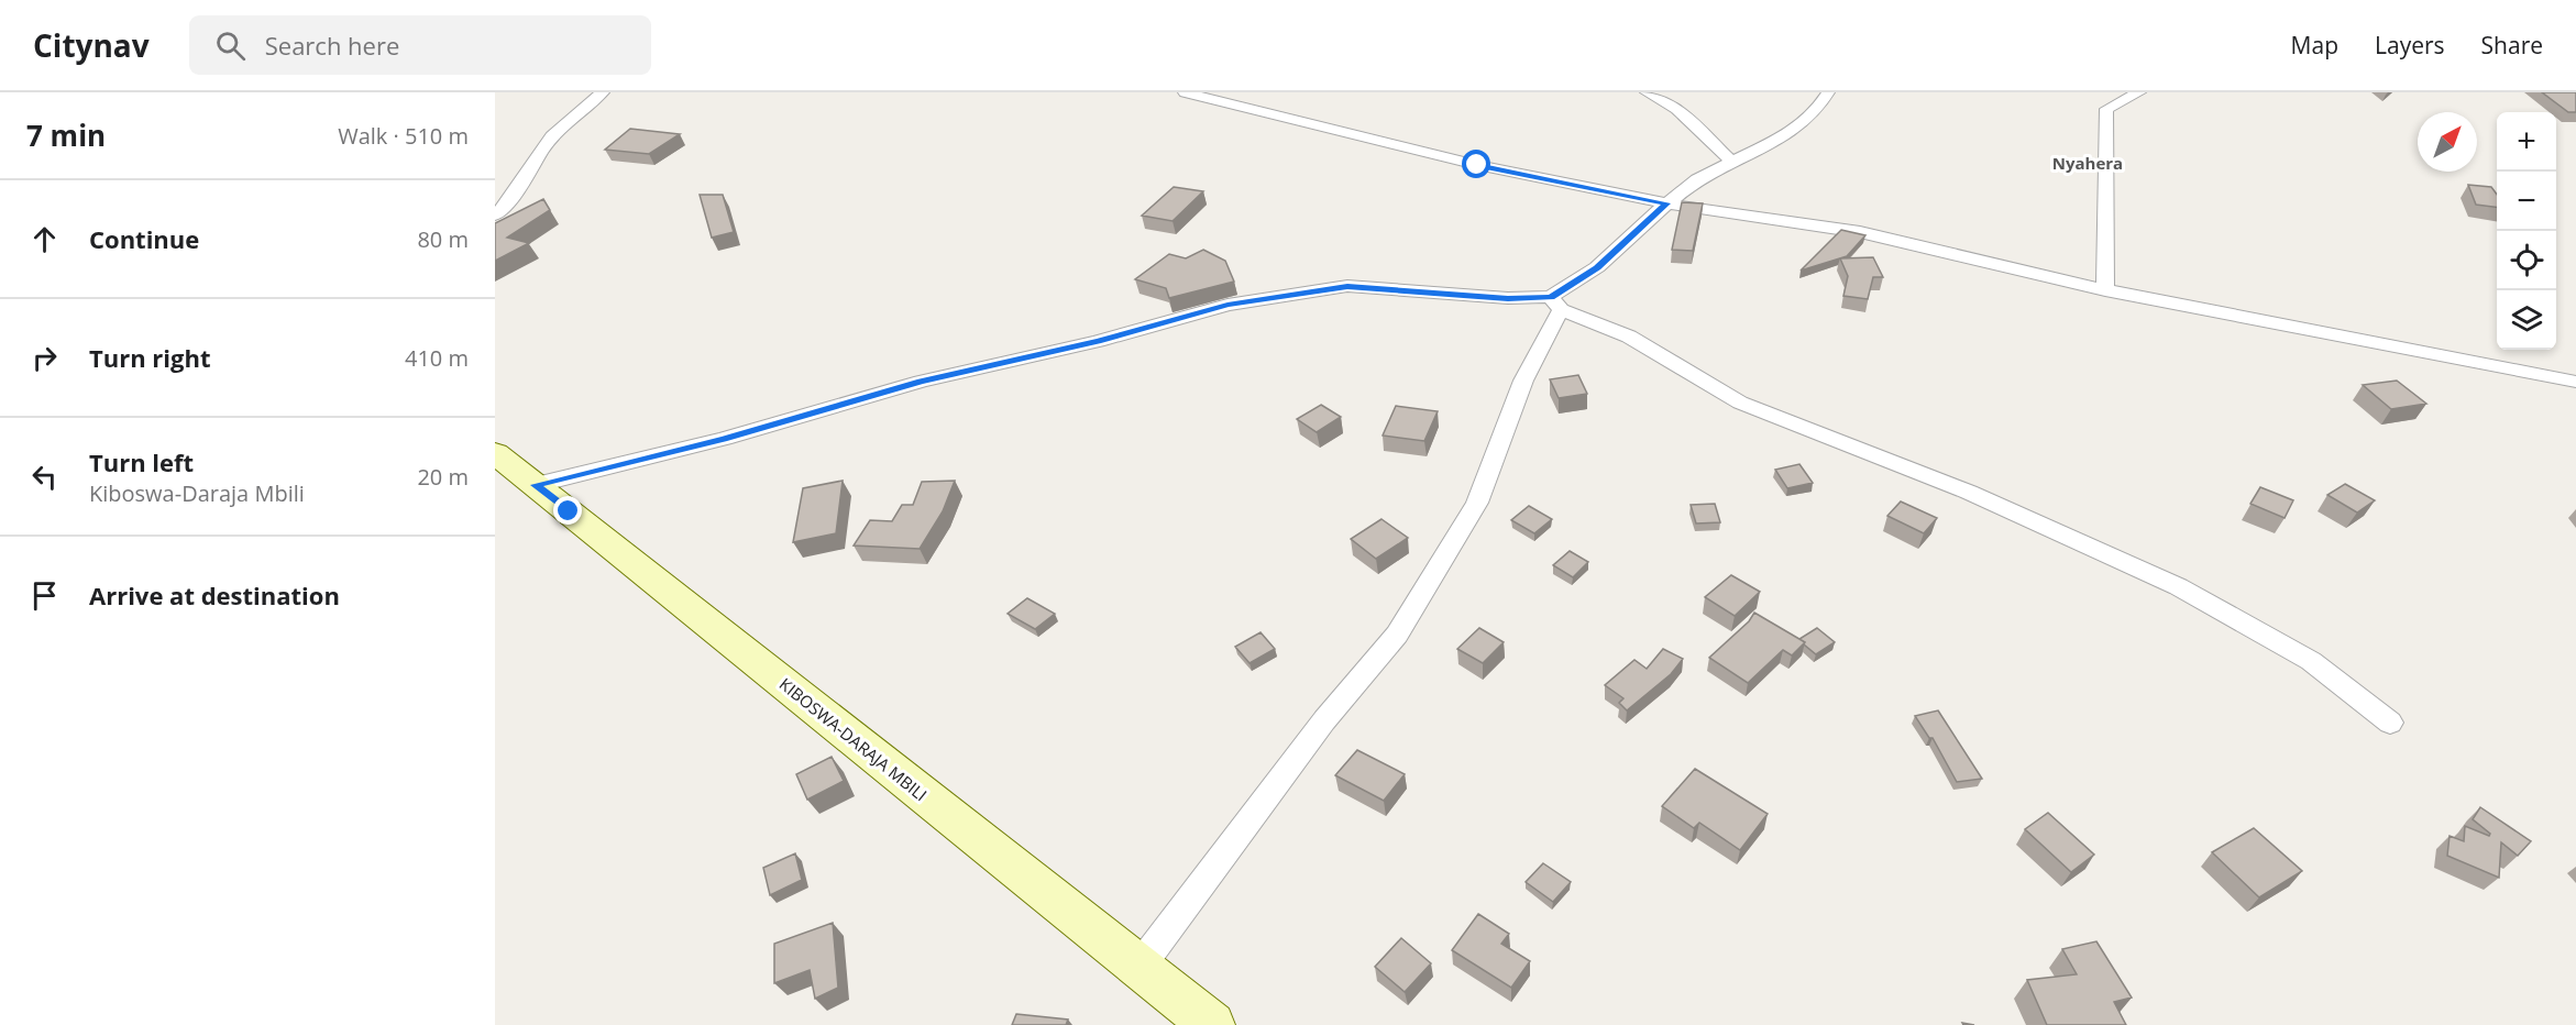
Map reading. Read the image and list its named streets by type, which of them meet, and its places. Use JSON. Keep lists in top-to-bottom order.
{
  "streets": {
    "main road": ["KIBOSWA-DARAJA MBILI"]
  },
  "districts": ["Nyahera"],
  "north": "top right",
  "page": {
    "header": "Citynav",
    "search": "Search here",
    "nav": ["Map", "Layers", "Share"],
    "heading": ["7 min", "Walk · 510 m"],
    "map_buttons": ["+", "−"],
    "list": [
      ["Continue", "80 m"],
      ["Turn right", "410 m"],
      ["Turn left", "Kiboswa-Daraja Mbili", "20 m"],
      "Arrive at destination"
    ]
  }
}
